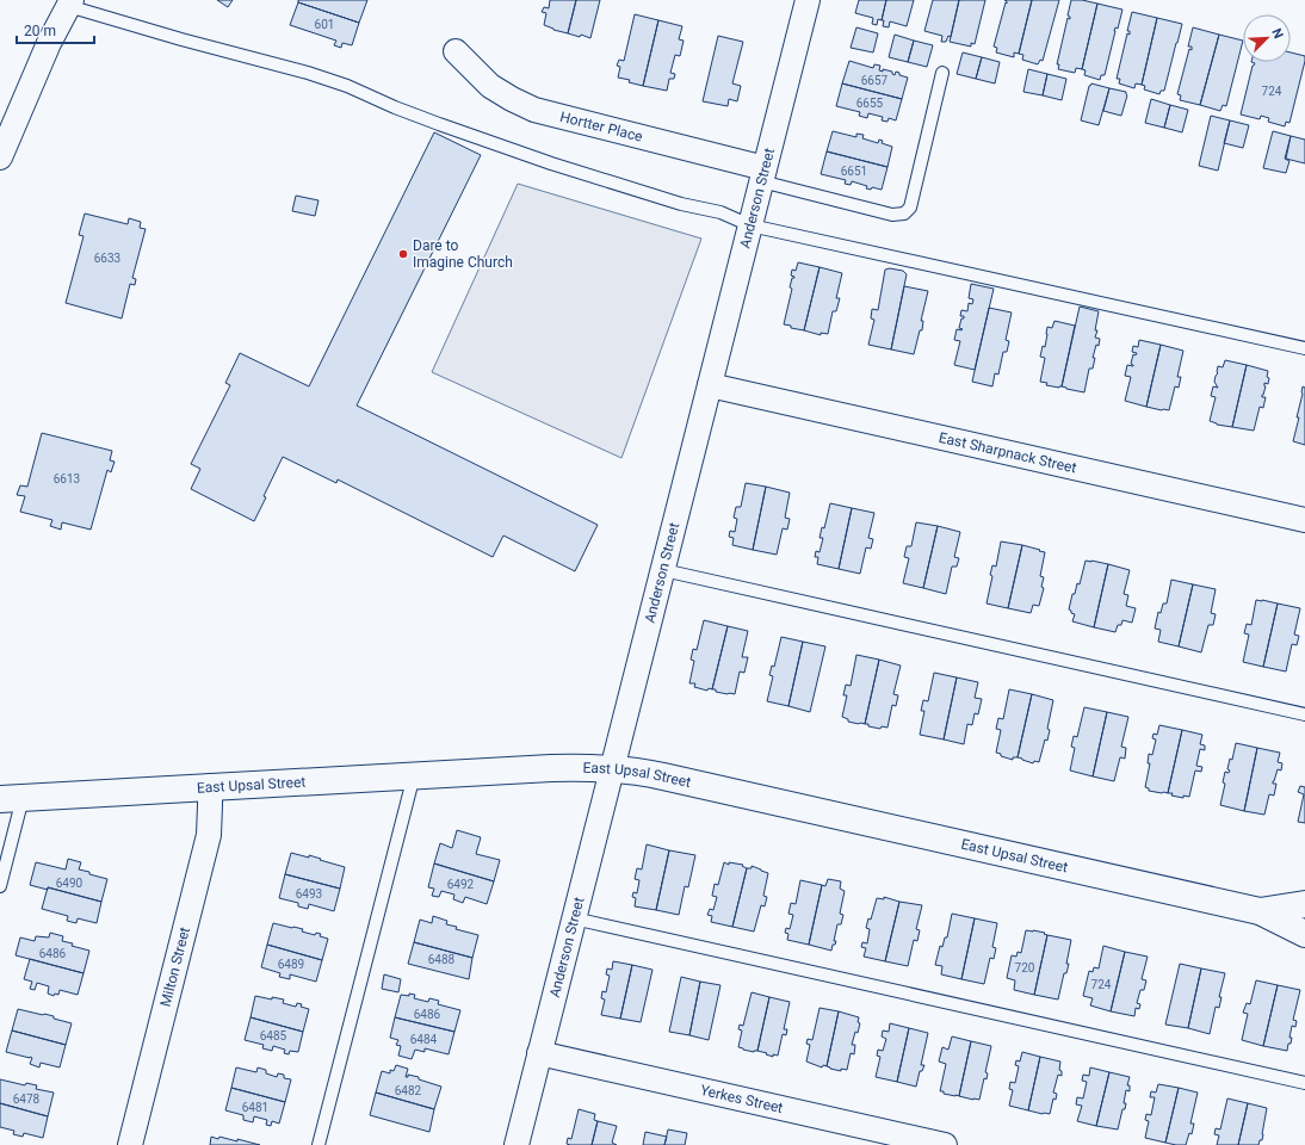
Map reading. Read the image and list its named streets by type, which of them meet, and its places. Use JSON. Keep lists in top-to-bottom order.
{
  "streets": {
    "street": [
      "Hortter Place",
      "Anderson Street",
      "East Sharpnack Street",
      "East Upsal Street",
      "Milton Street",
      "Yerkes Street"
    ]
  },
  "crossings": [
    ["Hortter Place", "Anderson Street"],
    ["Anderson Street", "East Sharpnack Street"],
    ["Anderson Street", "East Upsal Street"],
    ["Anderson Street", "Yerkes Street"],
    ["East Upsal Street", "Milton Street"]
  ],
  "places": ["Dare to Imagine Church"],
  "house_numbers": [
    "601",
    "6657",
    "724",
    "6655",
    "6651",
    "6633",
    "6613",
    "6490",
    "6492",
    "6493",
    "6486",
    "6488",
    "6489",
    "720",
    "724",
    "6486",
    "6485",
    "6484",
    "6482",
    "6478",
    "6481"
  ],
  "scale_bar": "20 m",
  "north": "top right"
}
